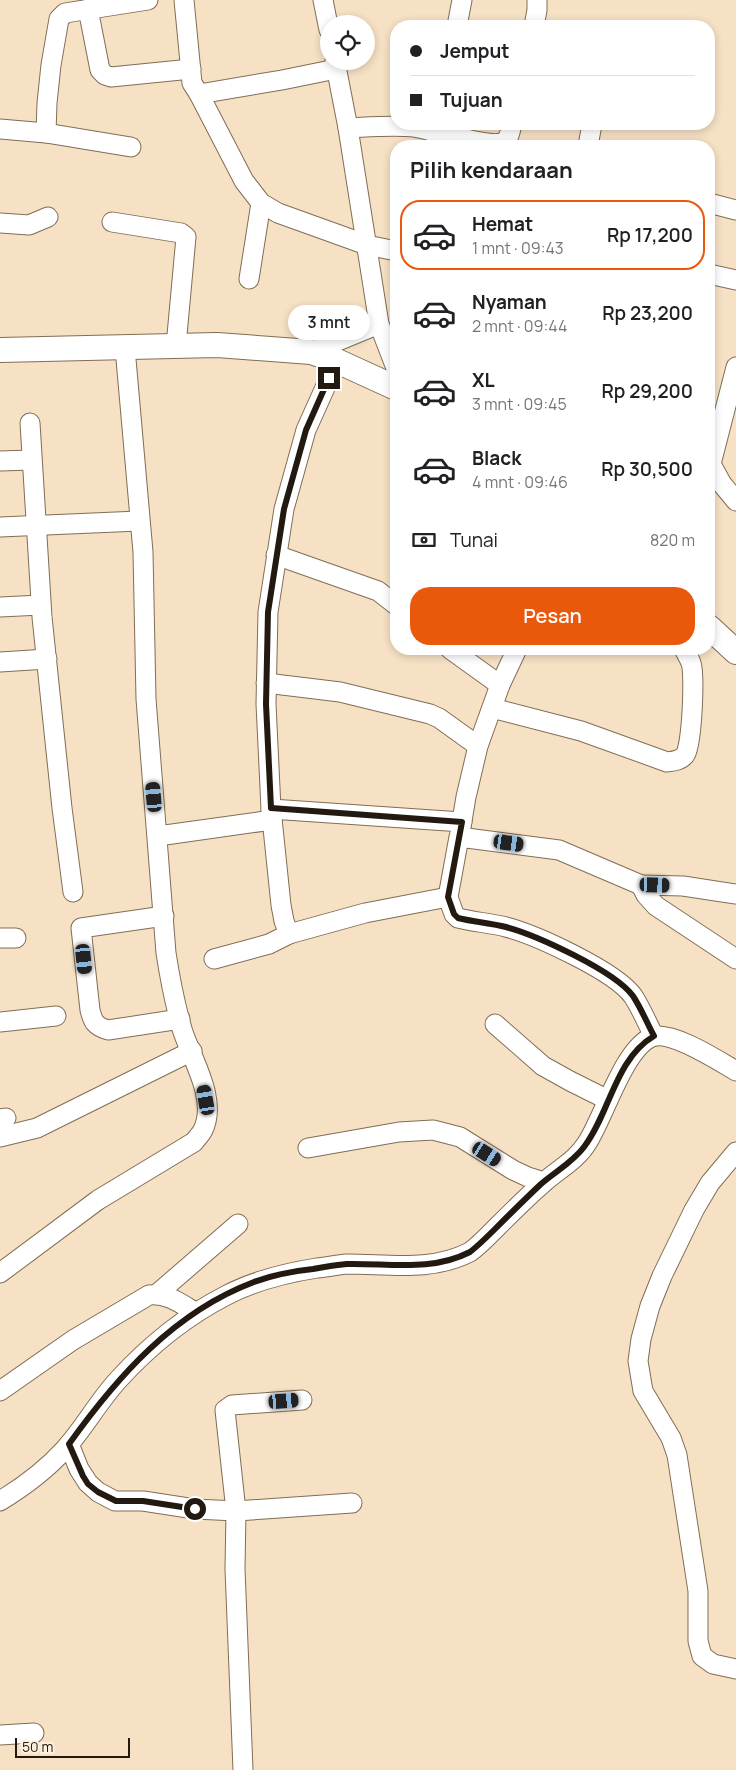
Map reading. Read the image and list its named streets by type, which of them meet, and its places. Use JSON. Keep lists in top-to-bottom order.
{
  "scale_bar": "50 m",
  "page": {
    "banner": ["Jemput", "Tujuan"],
    "heading": "Pilih kendaraan",
    "list": [
      {
        "name": "Hemat",
        "note": "1 mnt · 09:43",
        "value": "Rp 17,200"
      },
      {
        "name": "Nyaman",
        "note": "2 mnt · 09:44",
        "value": "Rp 23,200"
      },
      {
        "name": "XL",
        "note": "3 mnt · 09:45",
        "value": "Rp 29,200"
      },
      {
        "name": "Black",
        "note": "4 mnt · 09:46",
        "value": "Rp 30,500"
      }
    ],
    "bubble": "3 mnt",
    "pay": ["Tunai", "820 m"],
    "buttons": "Pesan",
    "scale": "50 m"
  }
}
